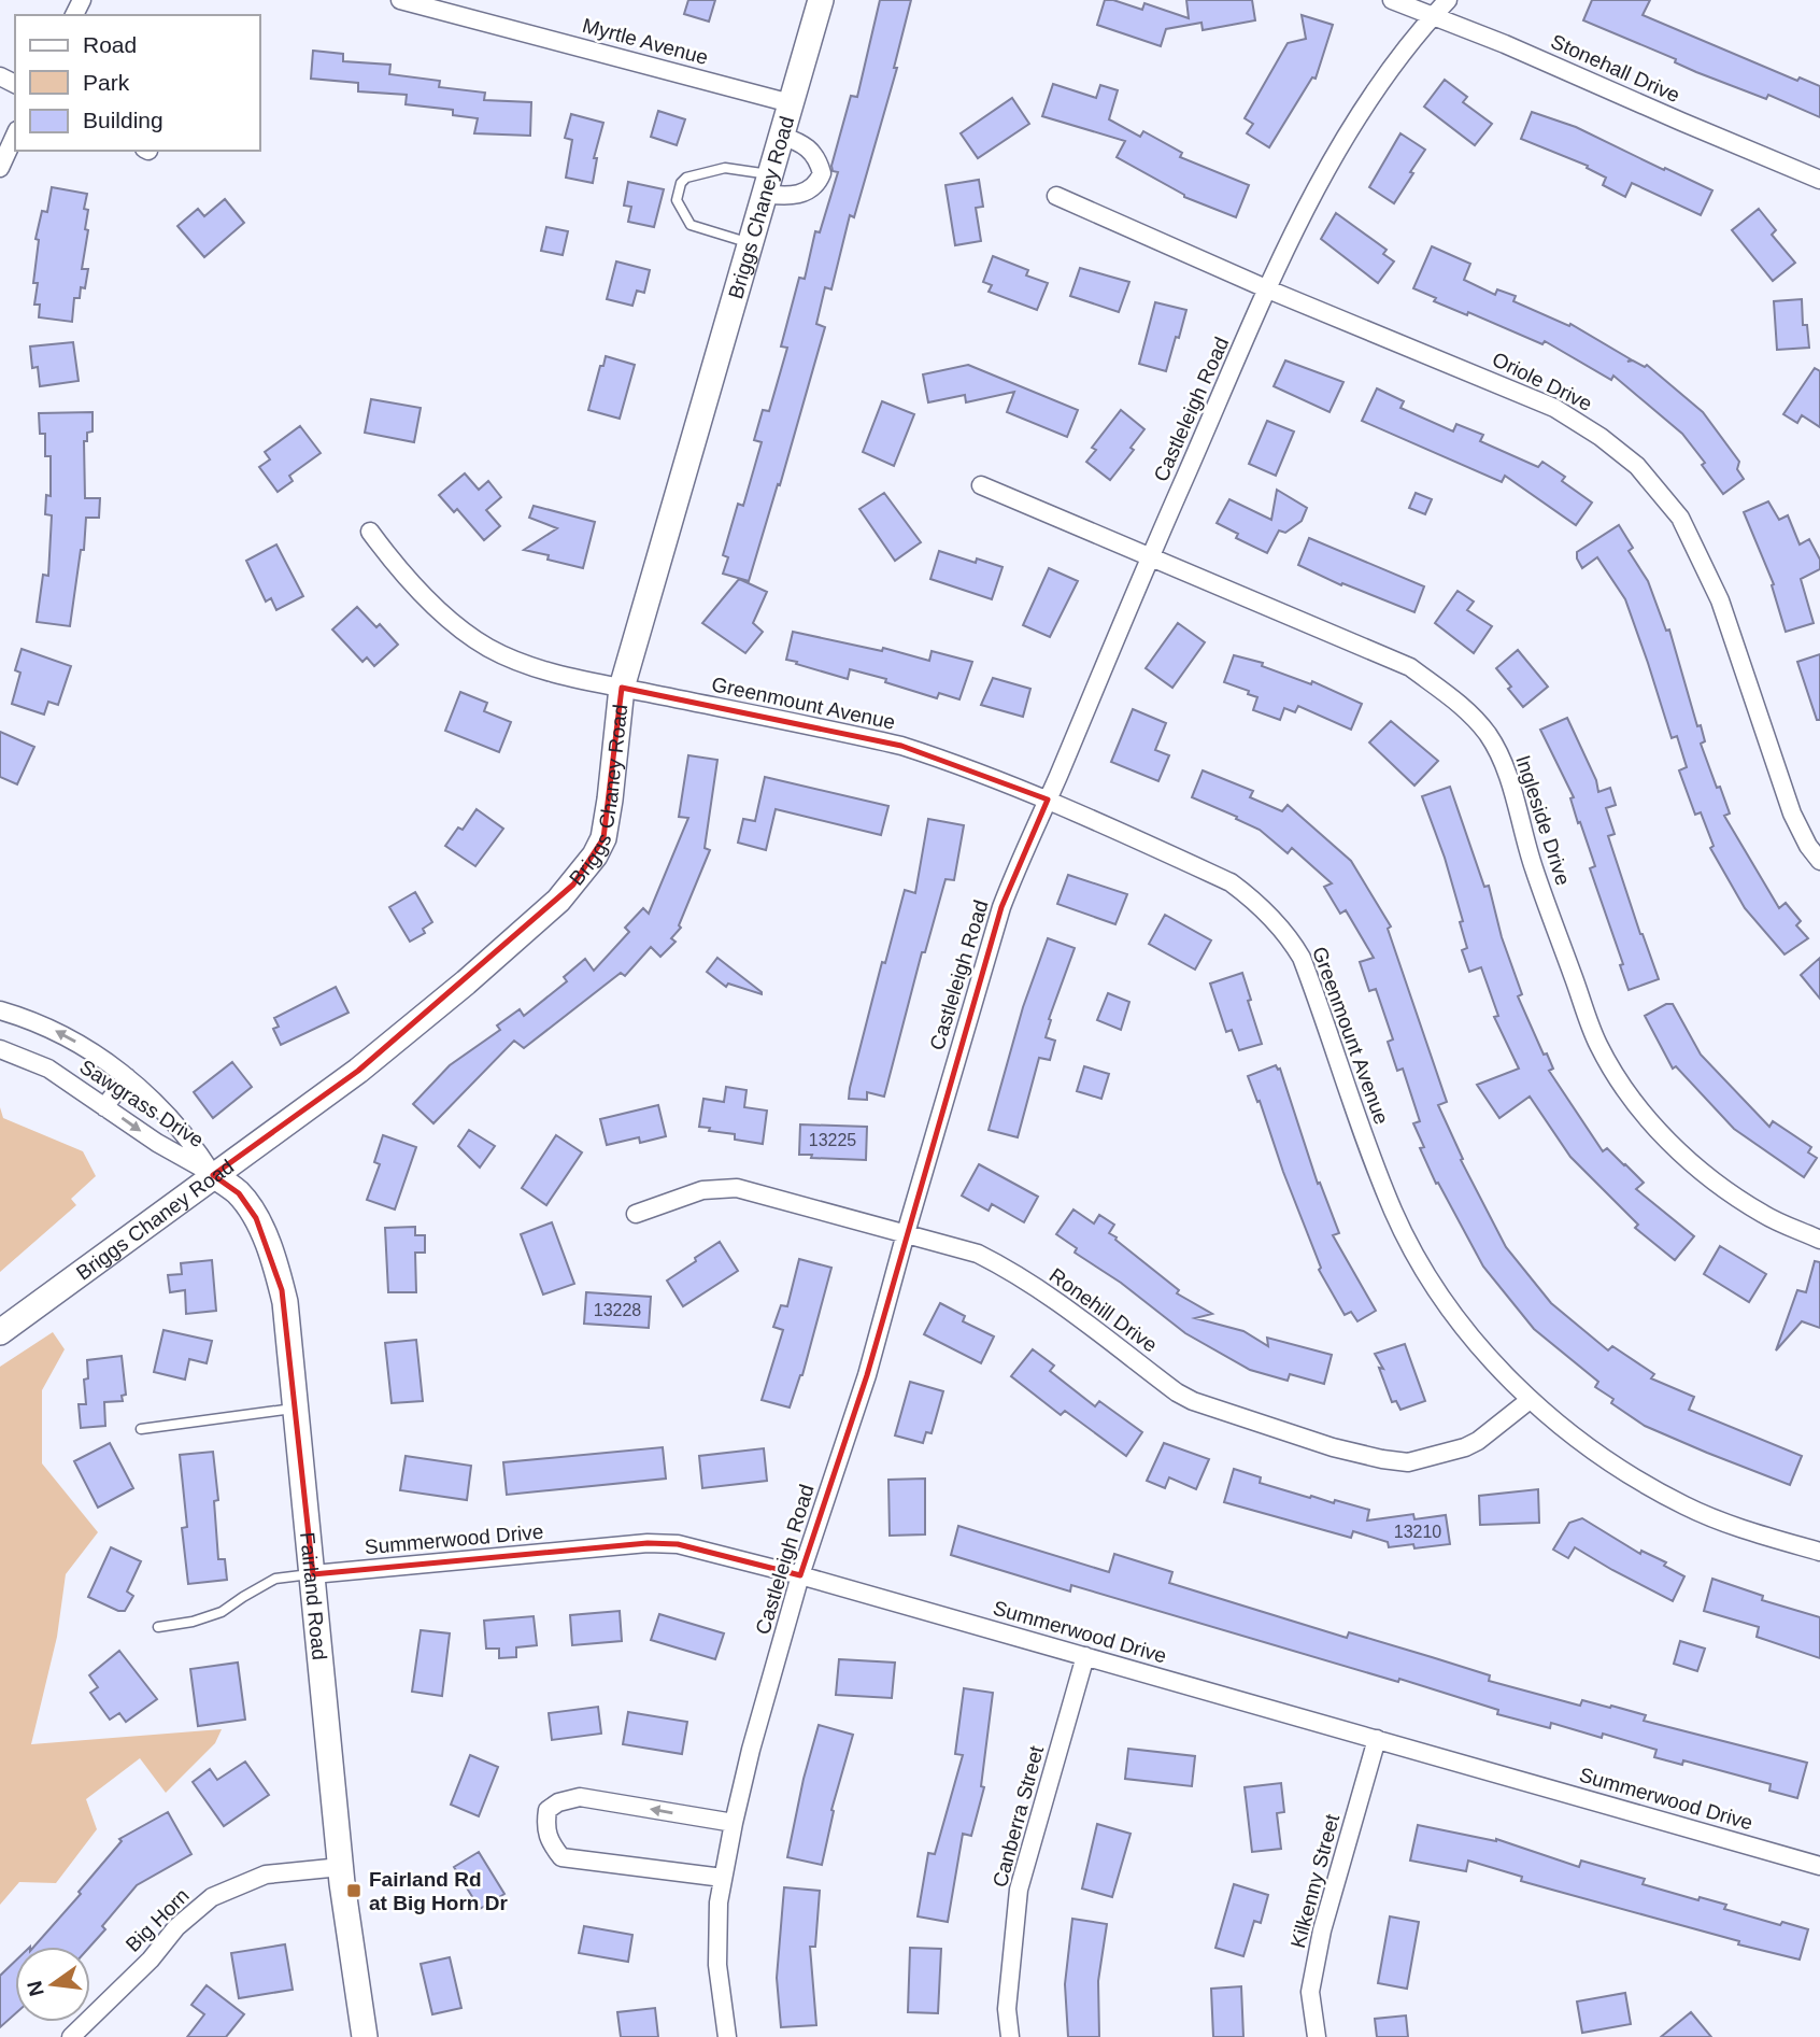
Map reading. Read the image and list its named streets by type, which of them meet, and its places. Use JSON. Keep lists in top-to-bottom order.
{
  "streets": {
    "main road": ["Briggs Chaney Road", "Fairland Road"],
    "street": [
      "Myrtle Avenue",
      "Stonehall Drive",
      "Oriole Drive",
      "Castleleigh Road",
      "Greenmount Avenue",
      "Ingleside Drive",
      "Sawgrass Drive",
      "Ronehill Drive",
      "Summerwood Drive",
      "Canberra Street",
      "Kilkenny Street",
      "Big Horn"
    ]
  },
  "crossings": [
    ["Myrtle Avenue", "Briggs Chaney Road"],
    ["Stonehall Drive", "Castleleigh Road"],
    ["Briggs Chaney Road", "Greenmount Avenue"],
    ["Briggs Chaney Road", "Sawgrass Drive"],
    ["Briggs Chaney Road", "Fairland Road"],
    ["Oriole Drive", "Castleleigh Road"],
    ["Castleleigh Road", "Greenmount Avenue"],
    ["Castleleigh Road", "Ingleside Drive"],
    ["Castleleigh Road", "Ronehill Drive"],
    ["Castleleigh Road", "Summerwood Drive"],
    ["Greenmount Avenue", "Ronehill Drive"],
    ["Sawgrass Drive", "Fairland Road"],
    ["Summerwood Drive", "Fairland Road"],
    ["Summerwood Drive", "Canberra Street"],
    ["Summerwood Drive", "Kilkenny Street"],
    ["Fairland Road", "Big Horn"]
  ],
  "places": {
    "transit": ["Fairland Rd at Big Horn Dr"]
  },
  "house_numbers": ["13225", "13228", "13210"],
  "legend": ["Road", "Park", "Building"],
  "north": "left"
}
